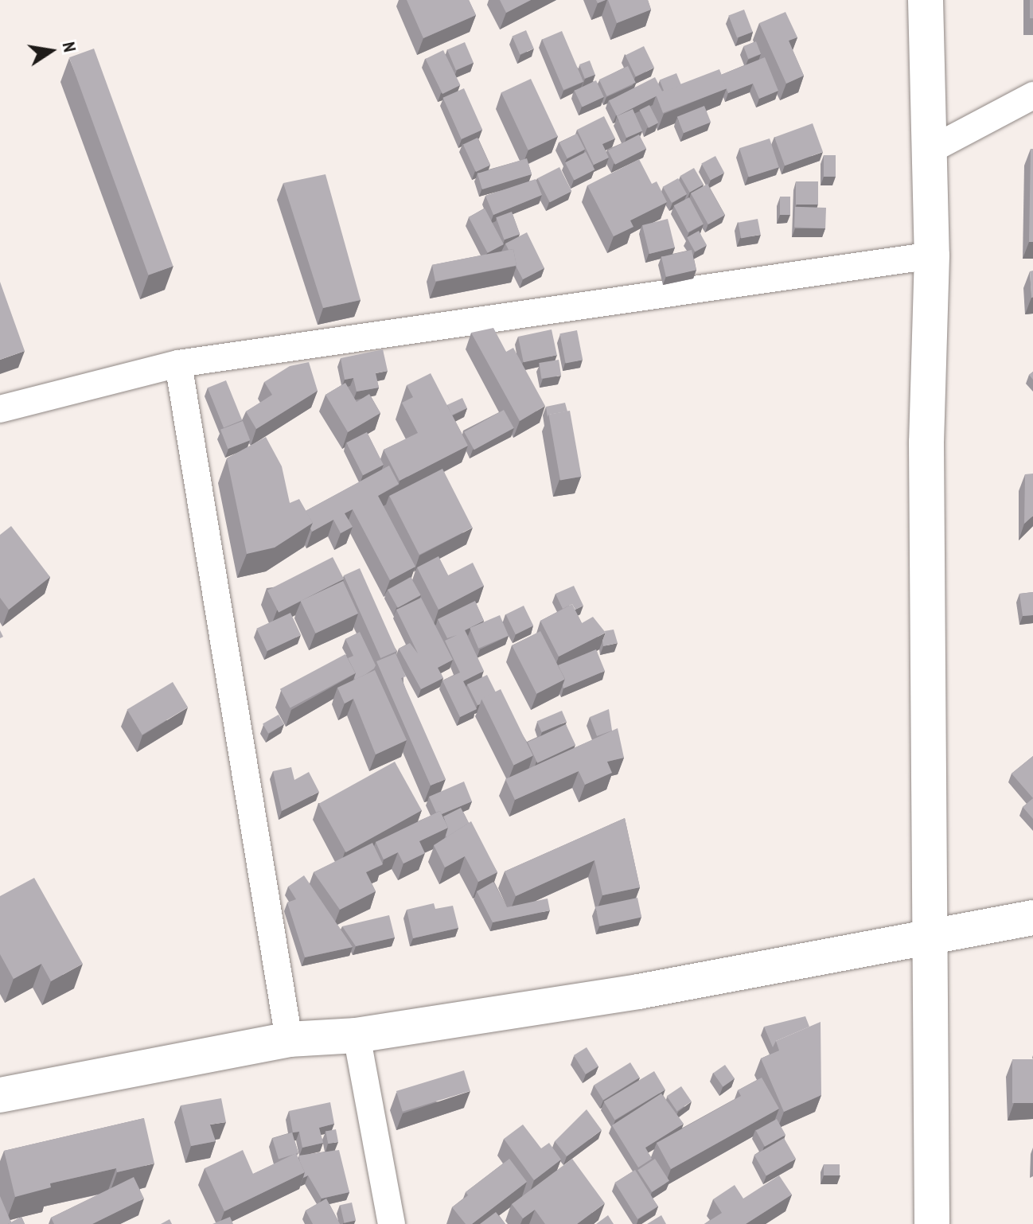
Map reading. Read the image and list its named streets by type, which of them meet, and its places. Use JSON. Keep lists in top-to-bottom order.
{
  "north": "right"
}
